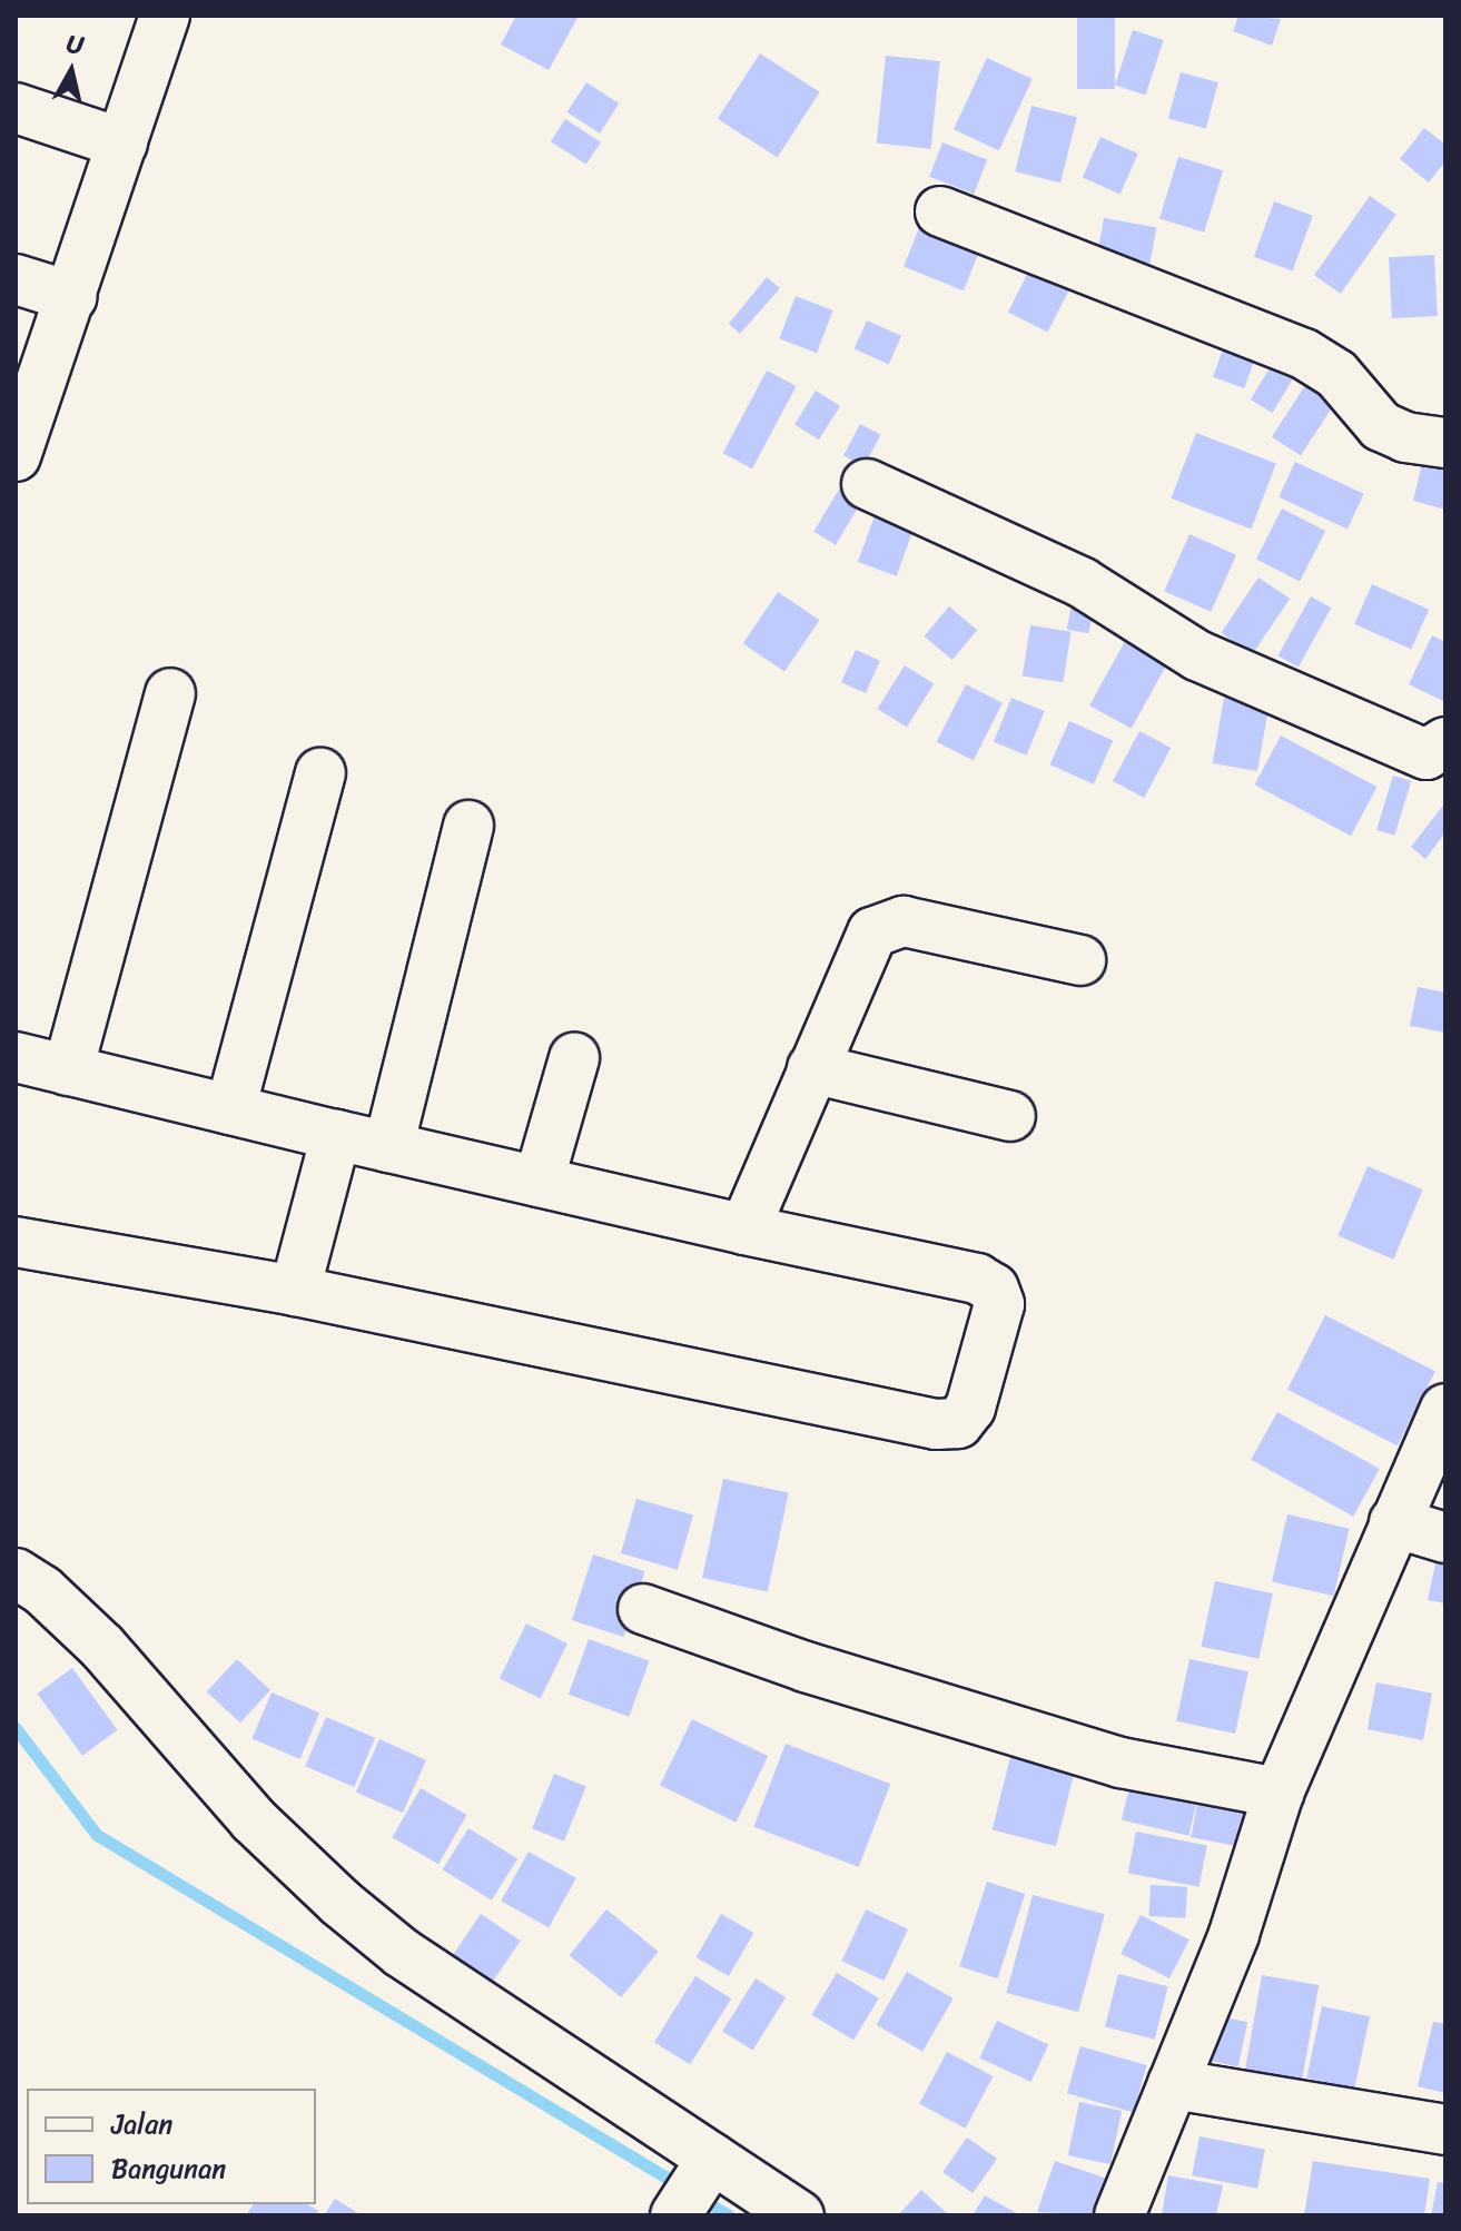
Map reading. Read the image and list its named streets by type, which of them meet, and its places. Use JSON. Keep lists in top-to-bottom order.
{
  "legend": ["Jalan", "Bangunan"],
  "north": "top"
}
